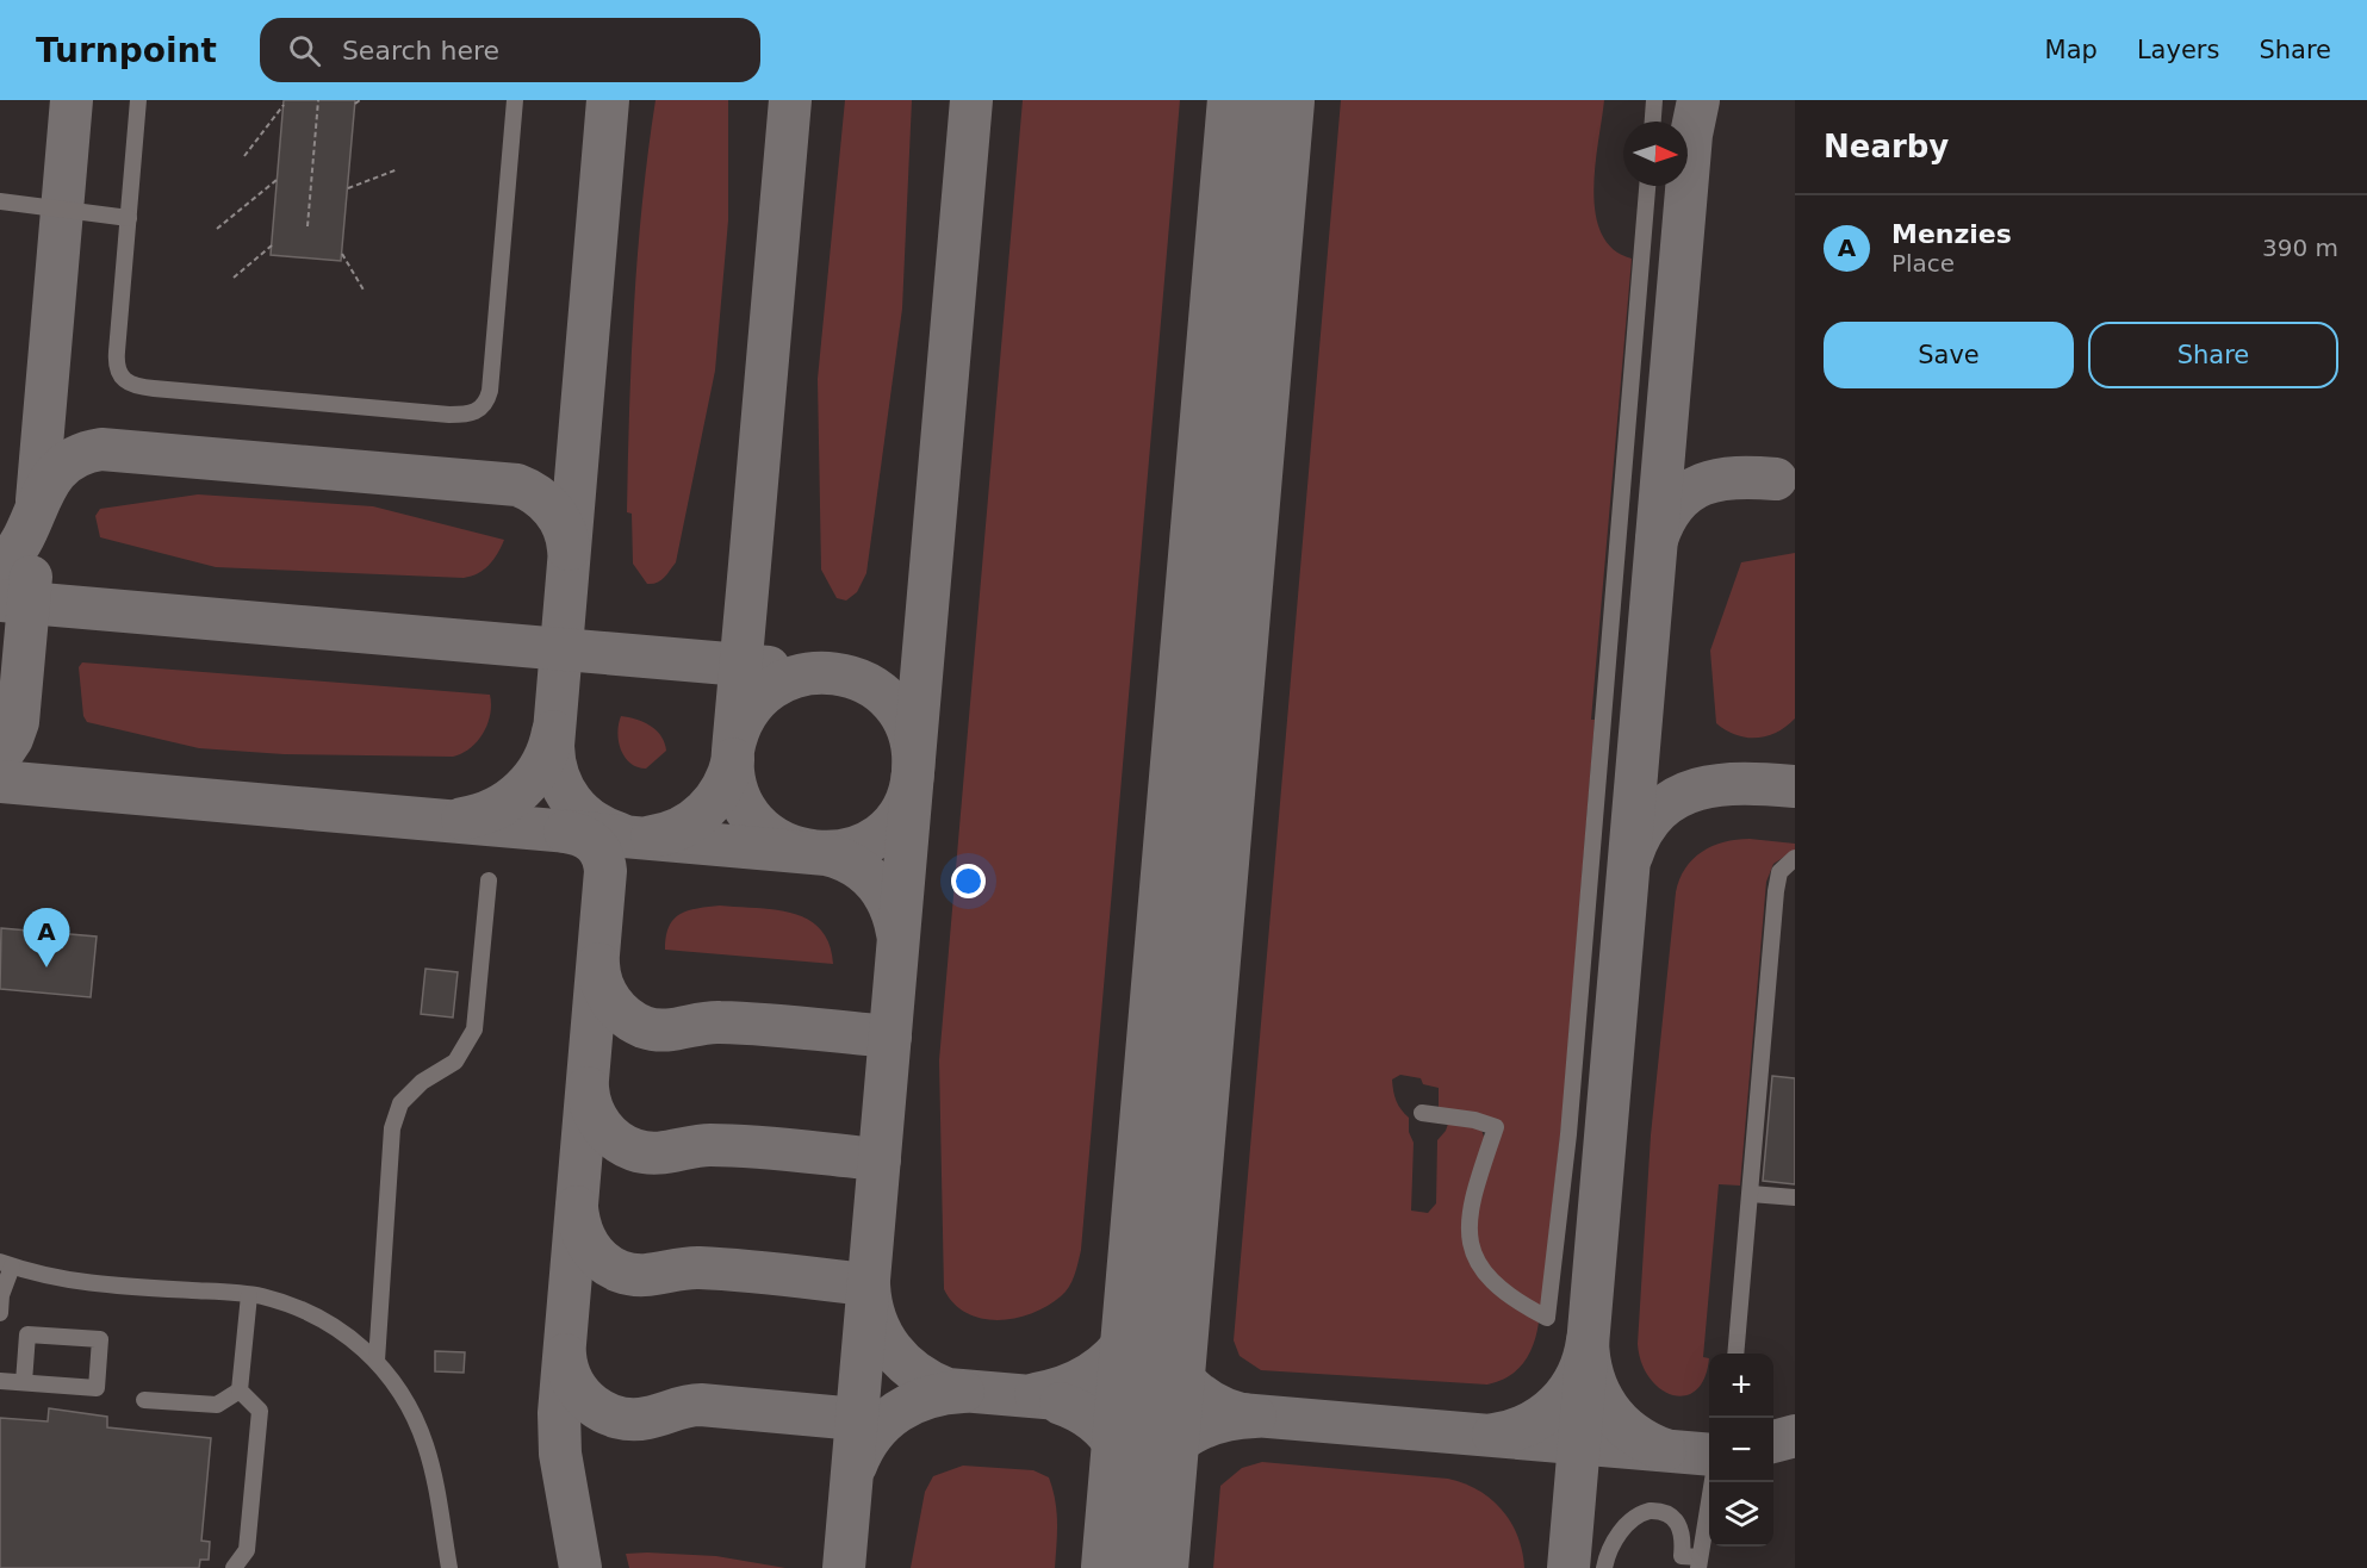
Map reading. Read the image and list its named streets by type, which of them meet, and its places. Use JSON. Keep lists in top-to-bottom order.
{
  "north": "right",
  "page": {
    "header": "Turnpoint",
    "search": "Search here",
    "nav": ["Map", "Layers", "Share"],
    "heading": "Nearby",
    "list": [
      {
        "mark": "A",
        "name": "Menzies",
        "note": "Place",
        "value": "390 m"
      }
    ],
    "buttons": ["Save", "Share"],
    "pins": "A",
    "map_buttons": ["+", "−"]
  }
}
